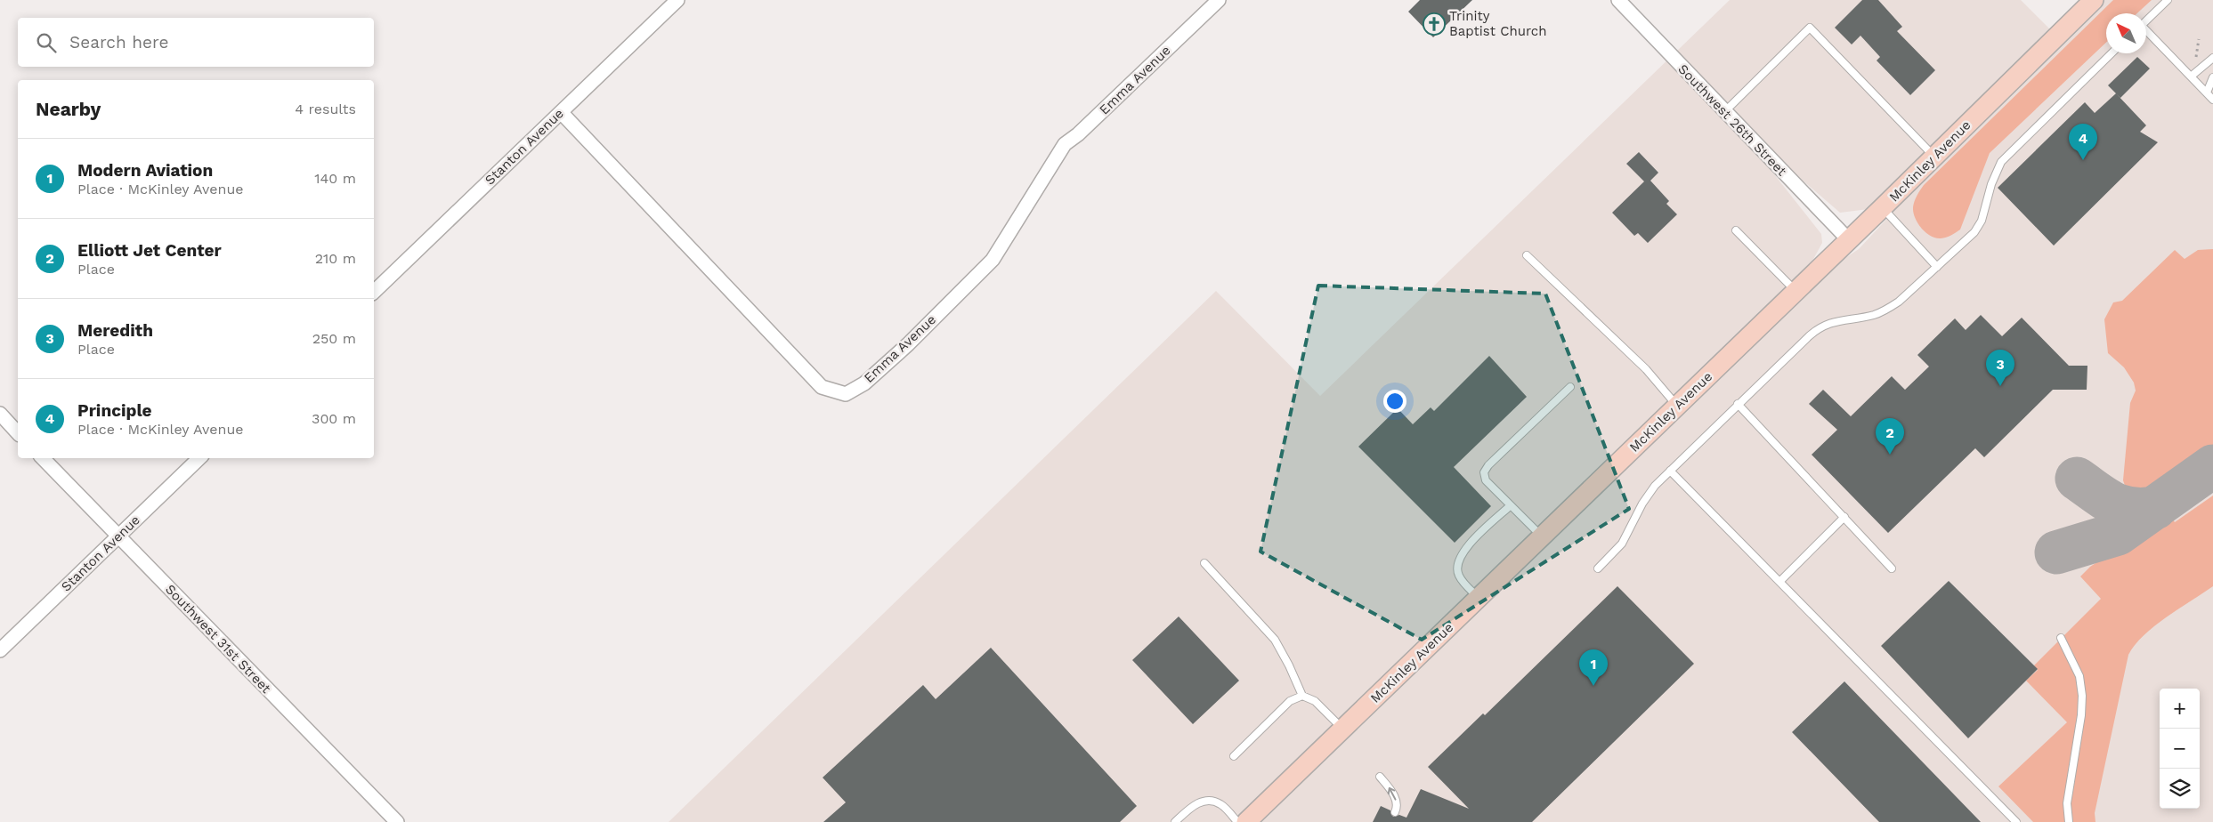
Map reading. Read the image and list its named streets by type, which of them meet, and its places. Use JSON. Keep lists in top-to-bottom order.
{
  "streets": {
    "main road": ["McKinley Avenue"],
    "street": [
      "Emma Avenue",
      "Southwest 26th Street",
      "Stanton Avenue",
      "Southwest 31st Street"
    ]
  },
  "crossings": [
    ["Emma Avenue", "Stanton Avenue"],
    ["Southwest 26th Street", "McKinley Avenue"],
    ["Stanton Avenue", "Southwest 31st Street"]
  ],
  "places": {
    "church": ["Trinity Baptist Church"]
  },
  "north": "top left",
  "page": {
    "search": "Search here",
    "heading": ["Nearby", "4 results"],
    "pins": [
      "4",
      "3",
      "2",
      "1"
    ],
    "list": [
      {
        "mark": "1",
        "name": "Modern Aviation",
        "note": "Place · McKinley Avenue",
        "value": "140 m"
      },
      {
        "mark": "2",
        "name": "Elliott Jet Center",
        "note": "Place",
        "value": "210 m"
      },
      {
        "mark": "3",
        "name": "Meredith",
        "note": "Place",
        "value": "250 m"
      },
      {
        "mark": "4",
        "name": "Principle",
        "note": "Place · McKinley Avenue",
        "value": "300 m"
      }
    ],
    "map_buttons": ["+", "−"]
  }
}
